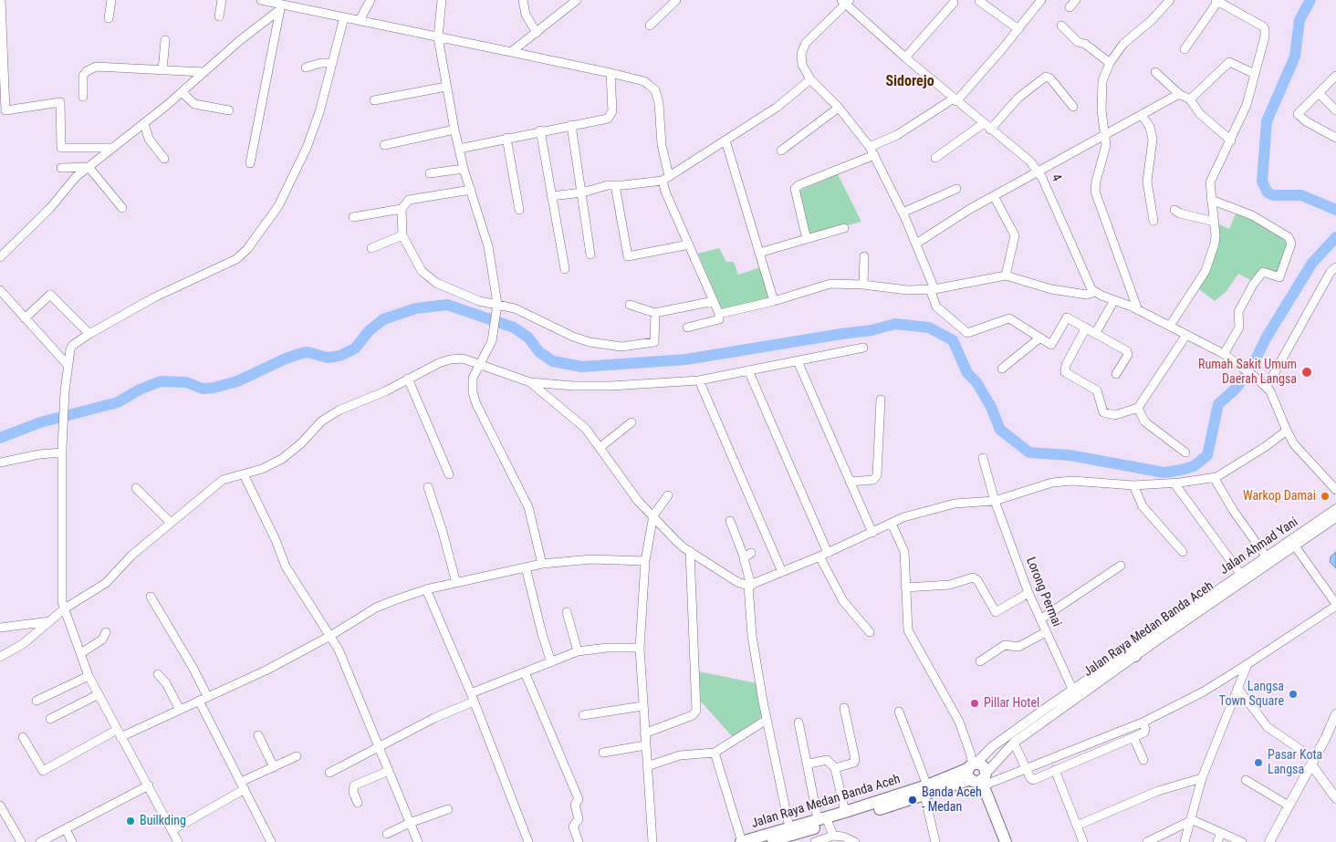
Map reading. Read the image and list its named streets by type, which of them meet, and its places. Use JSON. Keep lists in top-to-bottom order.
{
  "streets": {
    "highway": ["Jalan Raya Medan Banda Aceh"],
    "main road": ["Jalan Ahmad Yani"],
    "street": ["4", "Lorong Permai"]
  },
  "crossings": [
    ["Jalan Ahmad Yani", "Lorong Permai"],
    ["Jalan Ahmad Yani", "Jalan Raya Medan Banda Aceh"]
  ],
  "districts": ["Sidorejo"],
  "places": [
    "Rumah Sakit Umum Daerah Langsa",
    "Warkop Damai",
    "Langsa Town Square",
    "Pillar Hotel",
    "Pasar Kota Langsa",
    "Banda Aceh - Medan",
    "Builkding"
  ]
}
